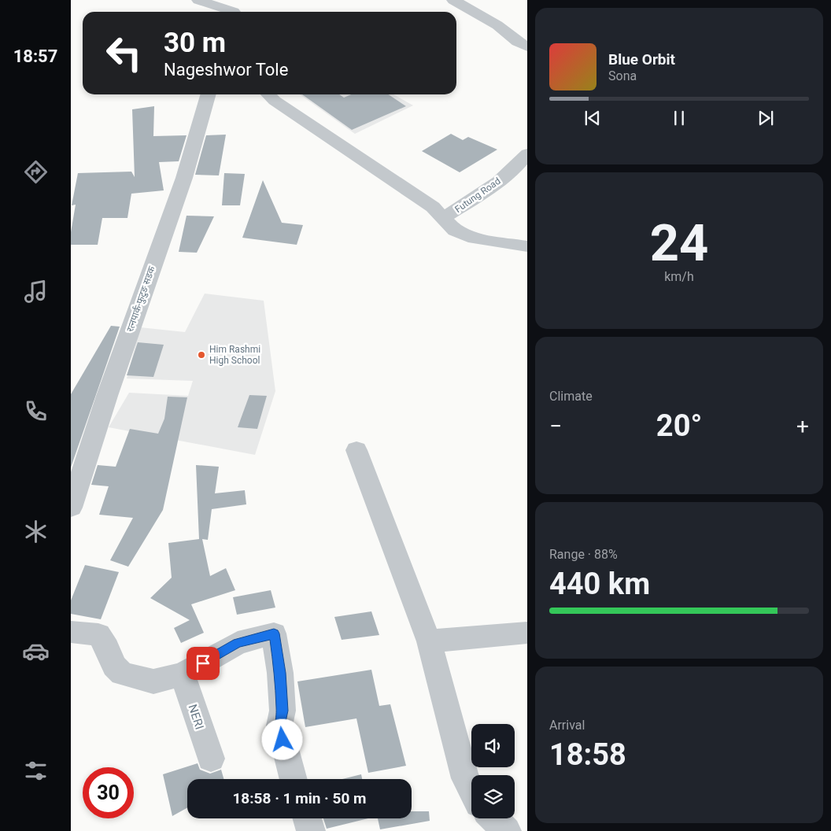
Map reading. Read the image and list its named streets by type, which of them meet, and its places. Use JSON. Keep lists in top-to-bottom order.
{
  "streets": {
    "street": ["Futung Road", "रत्नपार्क-फुटुङ सडक", "NERI"]
  },
  "places": ["Him Rashmi High School"],
  "page": {
    "tabs": "18:57",
    "turn": ["30 m", "Nageshwor Tole"],
    "song": ["Blue Orbit", "Sona"],
    "tile": [
      ["24", "km/h"],
      "Climate",
      ["Range · 88%", "440 km"],
      ["Arrival", "18:58"]
    ],
    "heat": ["−", "20°", "+"],
    "limit": "30",
    "trip": "18:58 · 1 min · 50 m"
  }
}
